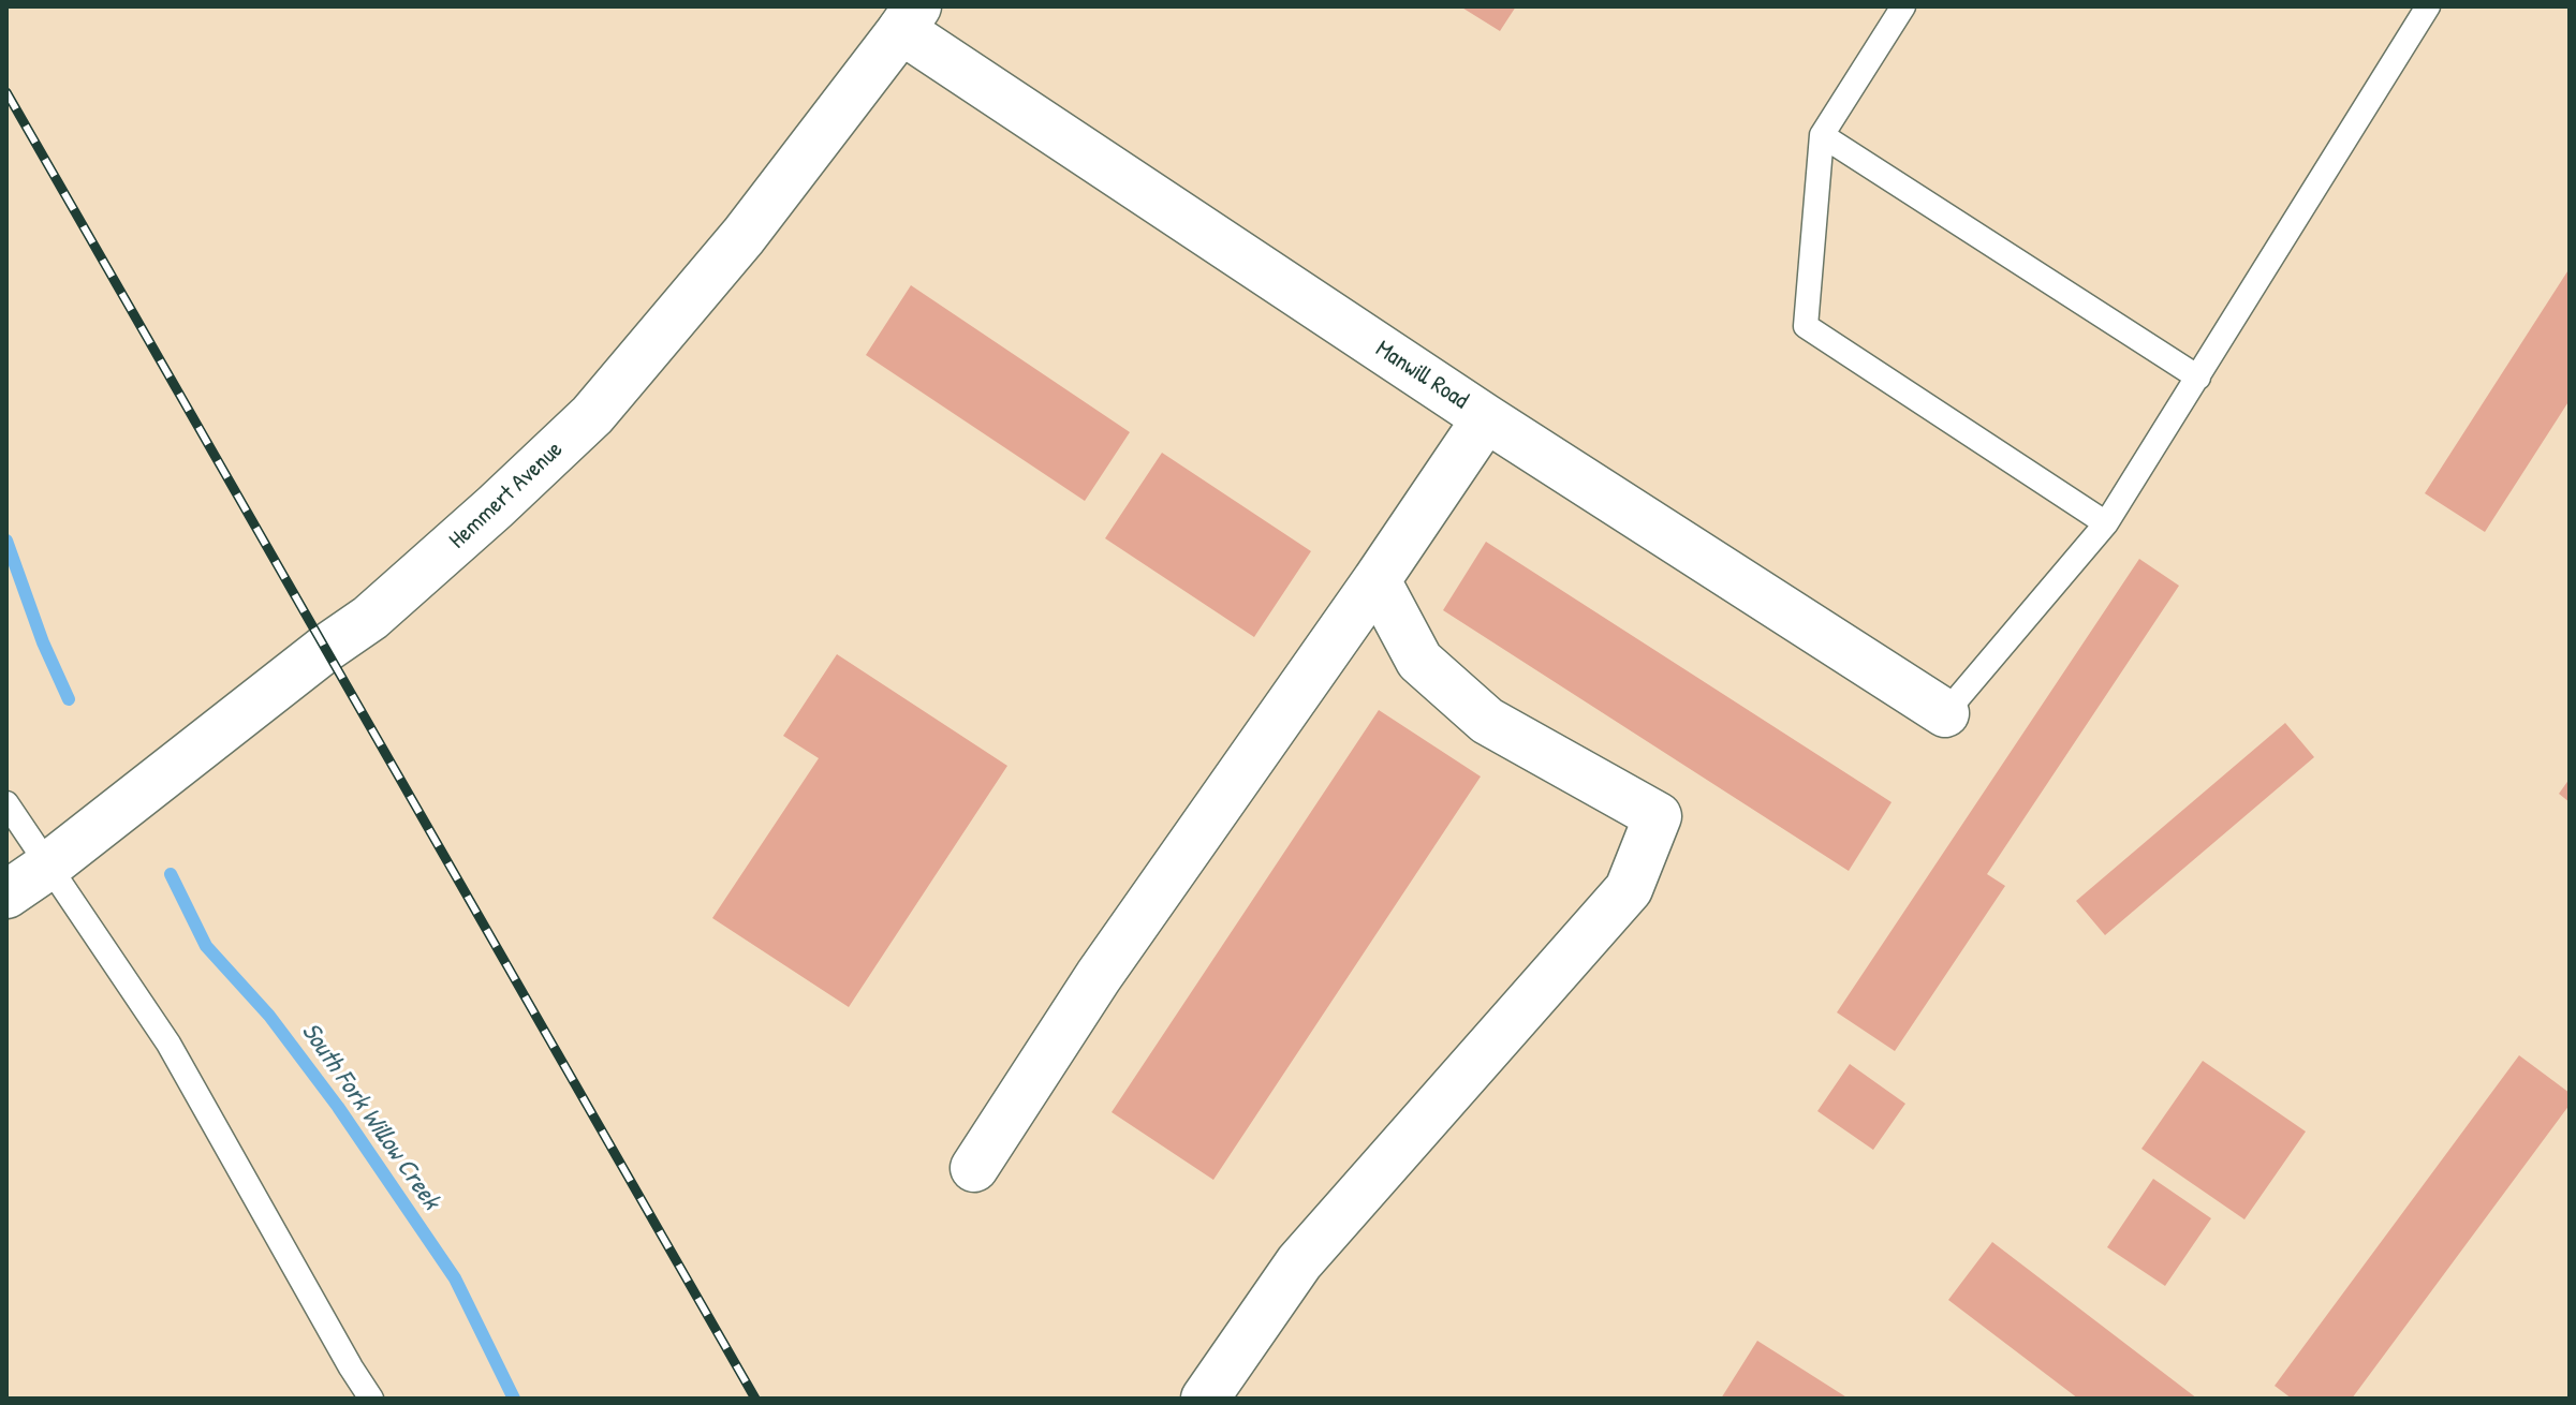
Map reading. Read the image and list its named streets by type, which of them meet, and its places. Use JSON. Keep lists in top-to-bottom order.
{
  "streets": {
    "street": ["Manwill Road", "Hemmert Avenue"]
  },
  "crossings": [
    ["Manwill Road", "Hemmert Avenue"]
  ],
  "water": ["South Fork Willow Creek"]
}
